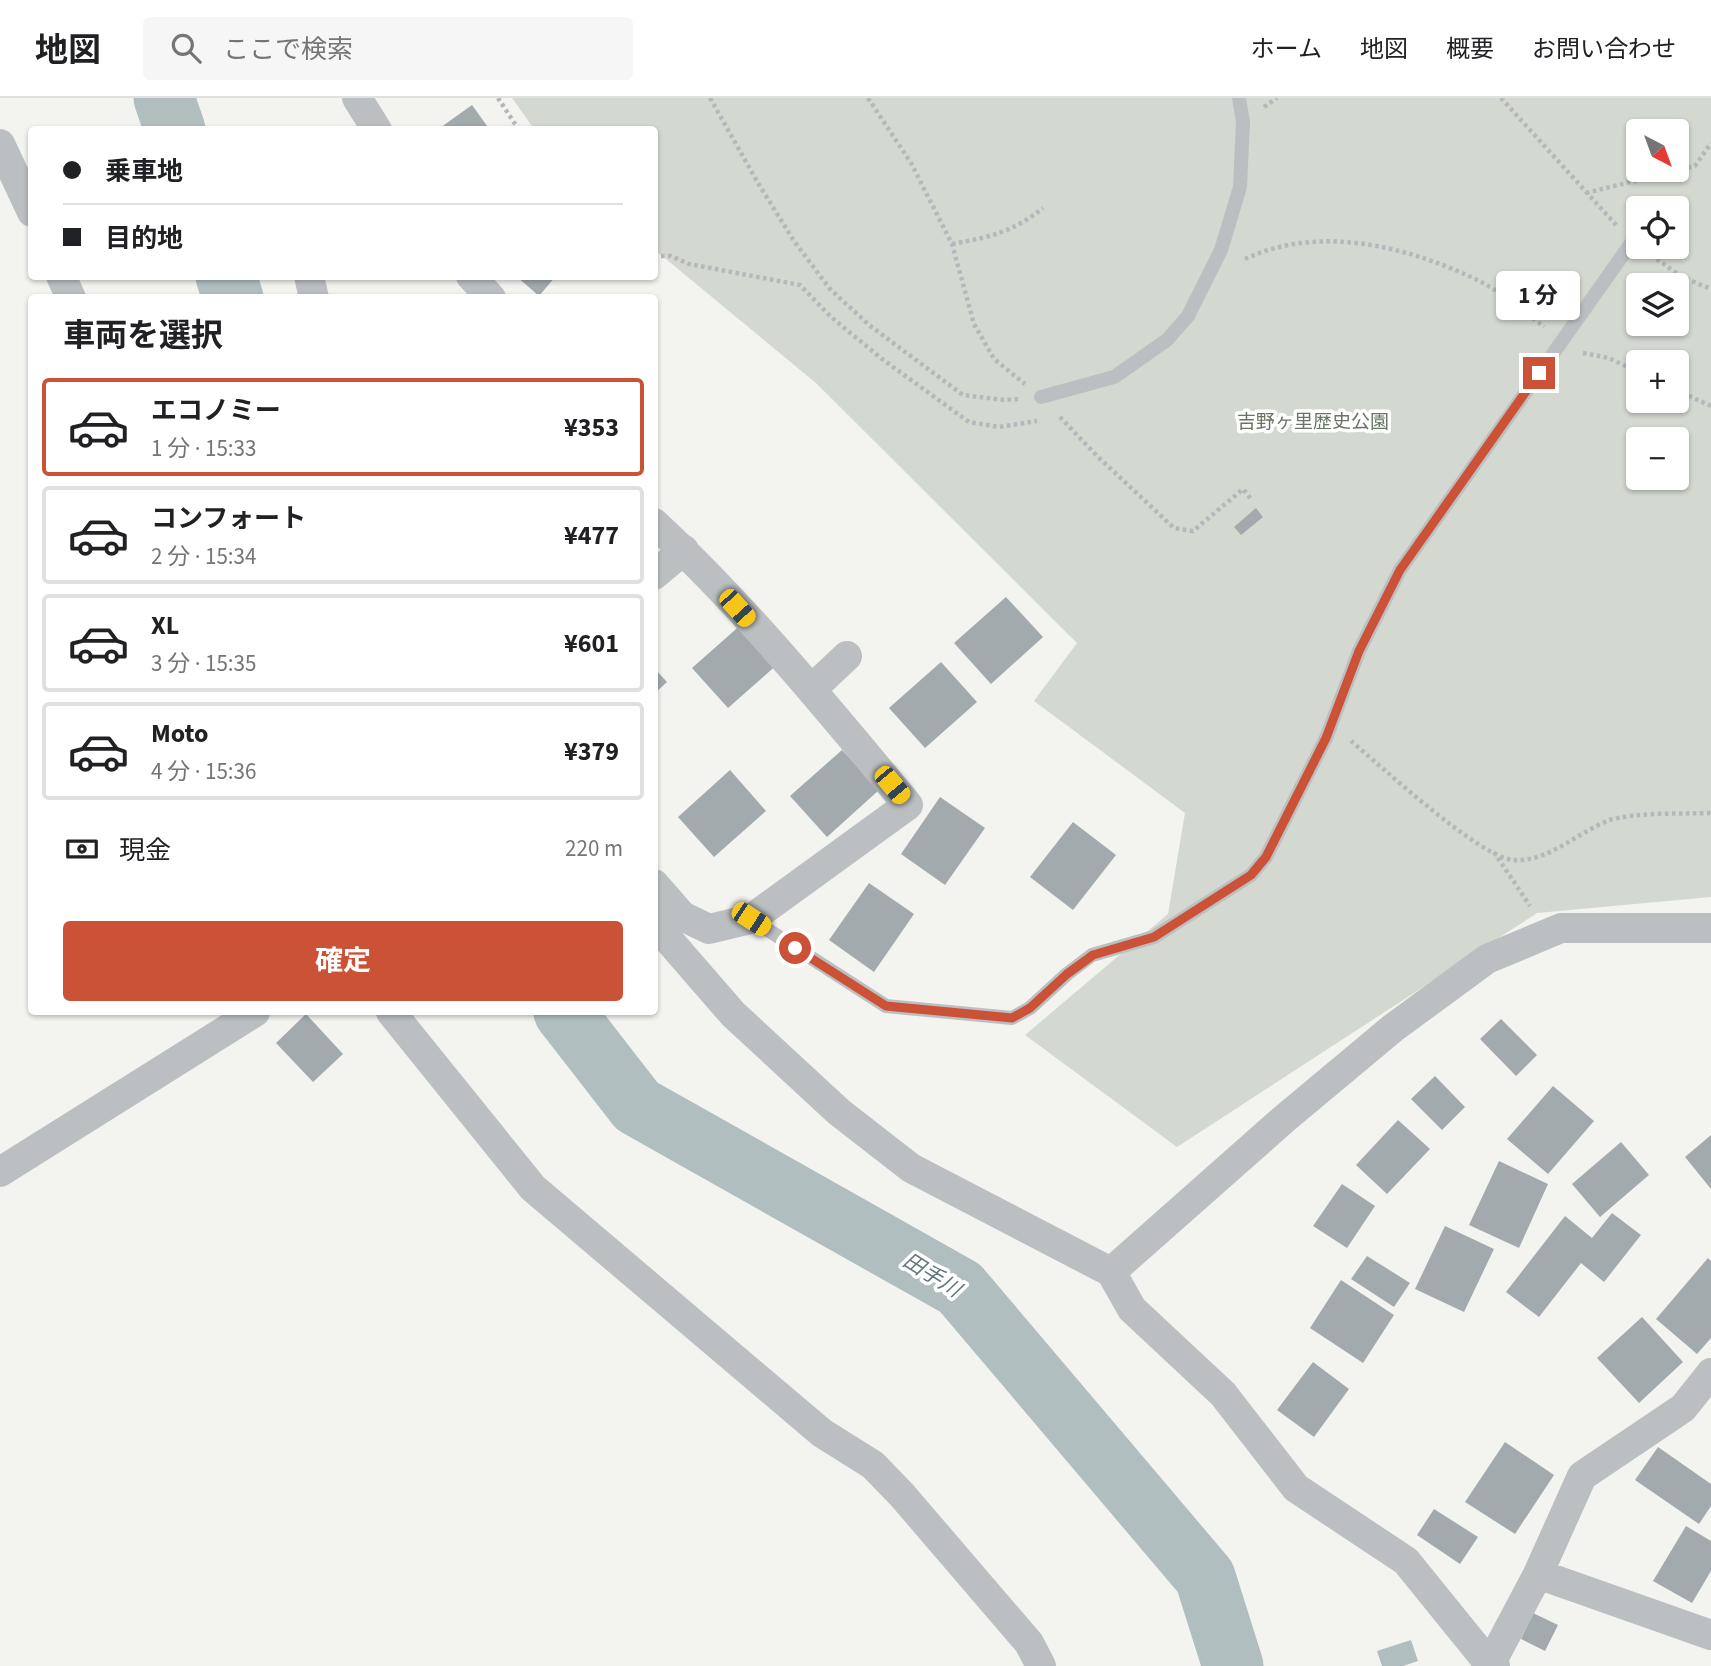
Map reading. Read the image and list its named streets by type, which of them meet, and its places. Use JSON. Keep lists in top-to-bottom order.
{
  "water": ["田手川"],
  "parks": ["吉野ヶ里歴史公園"],
  "north": "bottom right",
  "page": {
    "header": "地図",
    "search": "ここで検索",
    "nav": [
      "ホーム",
      "地図",
      "概要",
      "お問い合わせ"
    ],
    "map_buttons": ["+", "−"],
    "banner": ["乗車地", "目的地"],
    "bubble": "1 分",
    "heading": "車両を選択",
    "list": [
      {
        "name": "エコノミー",
        "note": "1 分 · 15:33",
        "value": "¥353"
      },
      {
        "name": "コンフォート",
        "note": "2 分 · 15:34",
        "value": "¥477"
      },
      {
        "name": "XL",
        "note": "3 分 · 15:35",
        "value": "¥601"
      },
      {
        "name": "Moto",
        "note": "4 分 · 15:36",
        "value": "¥379"
      }
    ],
    "pay": ["現金", "220 m"],
    "buttons": "確定"
  }
}
